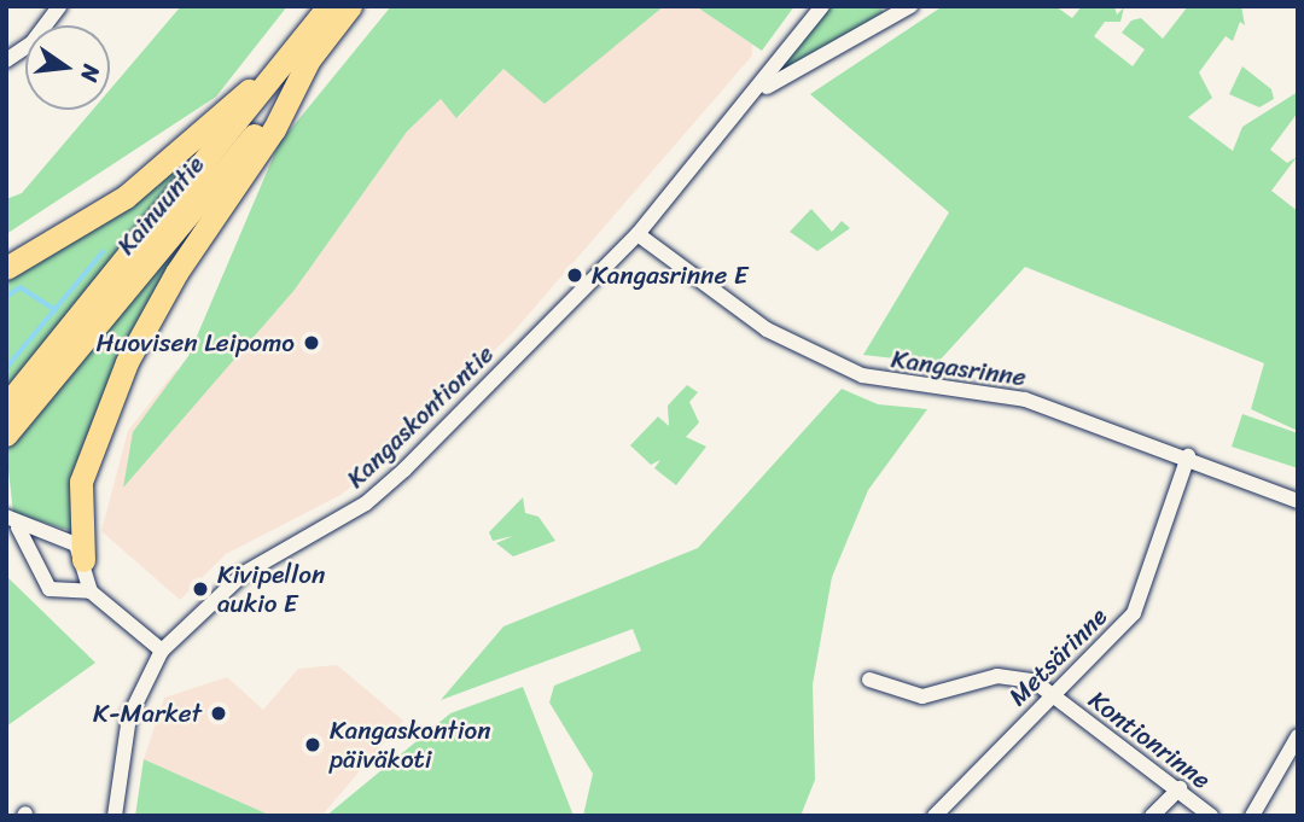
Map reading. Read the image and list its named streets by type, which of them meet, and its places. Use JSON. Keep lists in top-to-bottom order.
{
  "streets": {
    "highway": ["Kainuuntie"],
    "street": [
      "Kangasrinne",
      "Kangaskontiontie",
      "Metsärinne",
      "Kontionrinne"
    ]
  },
  "crossings": [
    ["Kangasrinne", "Kangaskontiontie"],
    ["Kangasrinne", "Metsärinne"],
    ["Metsärinne", "Kontionrinne"]
  ],
  "places": [
    "Kangasrinne E",
    "Huovisen Leipomo",
    "Kivipellon aukio E",
    "K-Market",
    "Kangaskontion päiväkoti"
  ],
  "north": "right"
}
